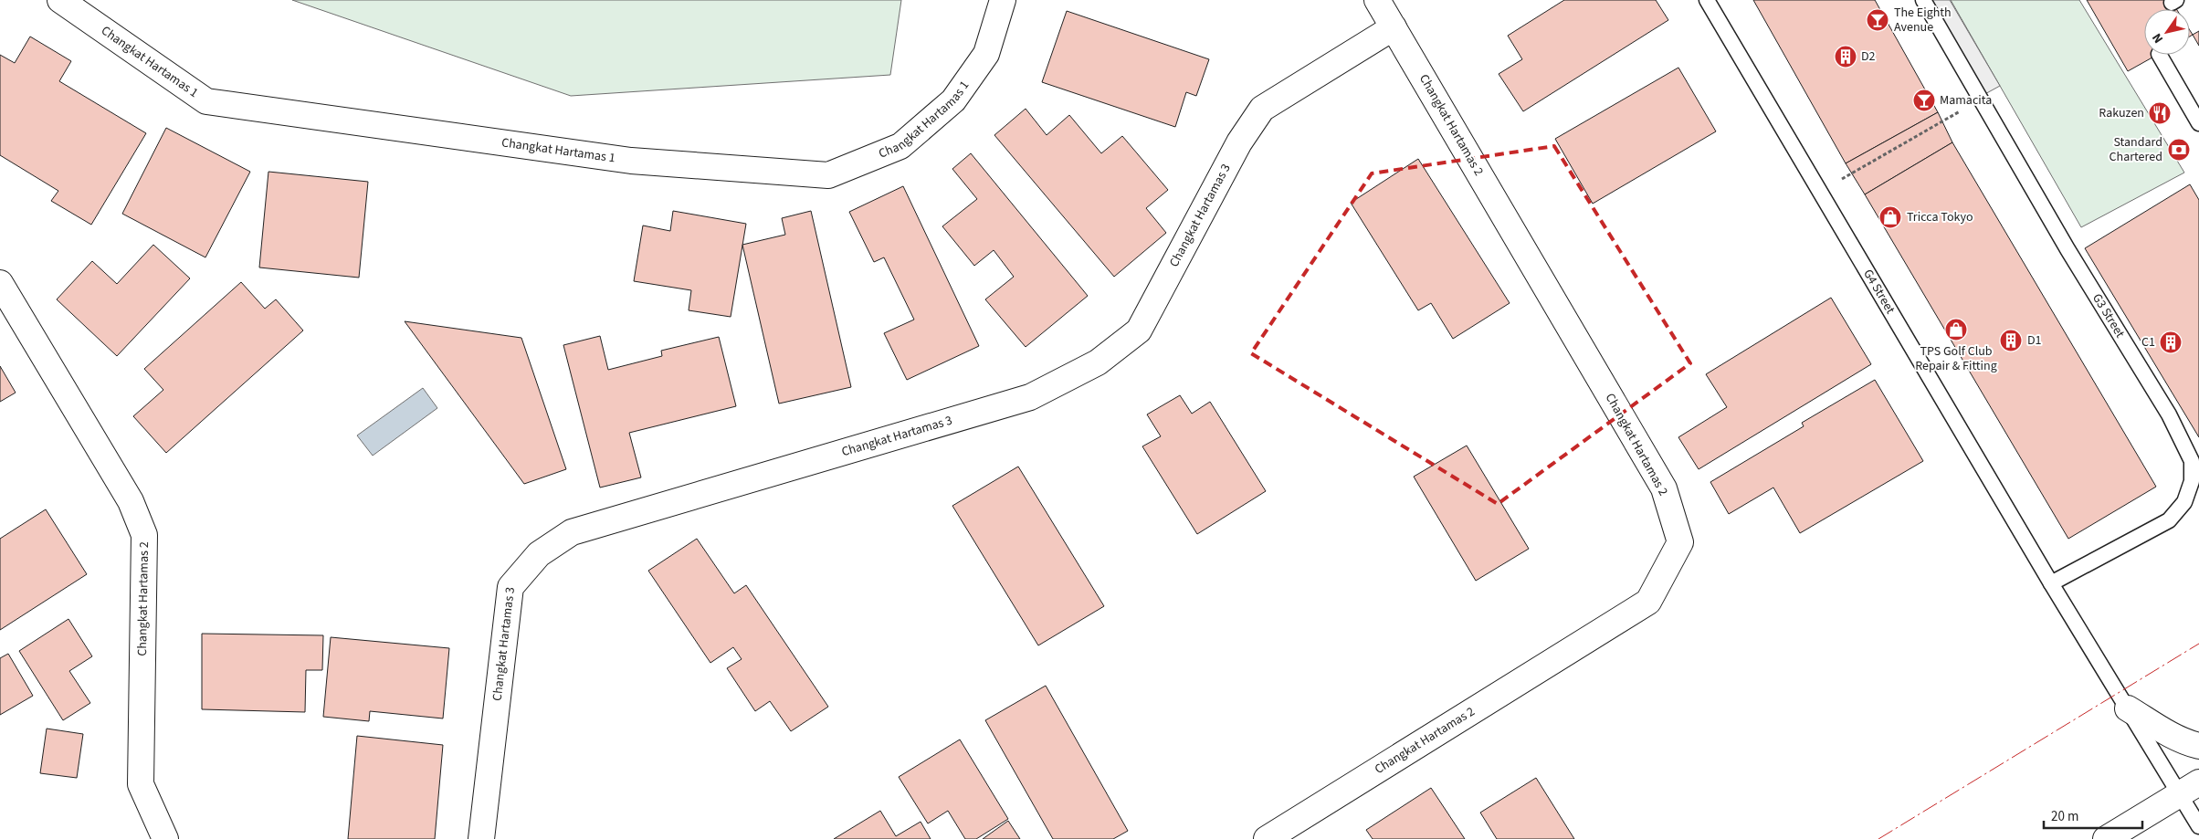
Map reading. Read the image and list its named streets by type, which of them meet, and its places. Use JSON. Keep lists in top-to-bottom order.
{
  "streets": {
    "street": ["Changkat Hartamas 1", "Changkat Hartamas 2", "Changkat Hartamas 3"],
    "lane": ["G4 Street", "G3 Street"]
  },
  "crossings": [
    ["Changkat Hartamas 2", "Changkat Hartamas 3"],
    ["G4 Street", "G3 Street"]
  ],
  "places": {
    "bar": ["The Eighth Avenue", "Mamacita"],
    "building": ["D2", "D1", "C1"],
    "restaurant": ["Rakuzen"],
    "bank": ["Standard Chartered"],
    "shop": ["Tricca Tokyo", "TPS Golf Club Repair & Fitting"]
  },
  "scale_bar": "20 m",
  "north": "bottom left"
}
